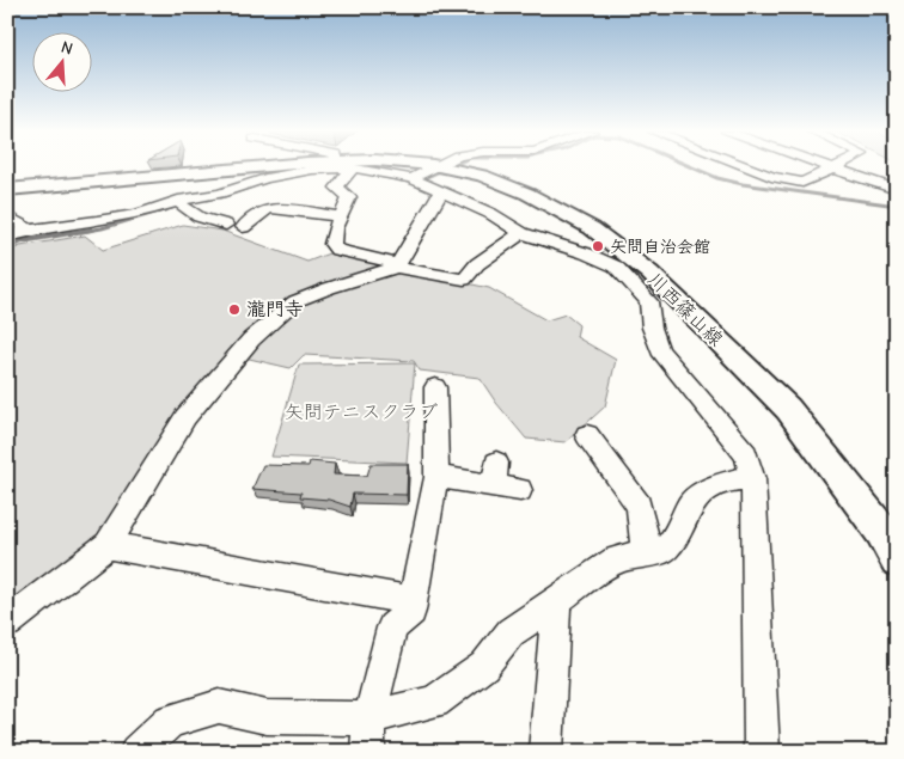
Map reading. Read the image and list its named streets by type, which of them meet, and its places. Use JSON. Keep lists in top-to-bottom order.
{
  "streets": {
    "main road": ["川西篠山線"]
  },
  "parks": ["矢問テニスクラブ"],
  "places": ["矢問自治会館", "瀧門寺"],
  "north": "top"
}
